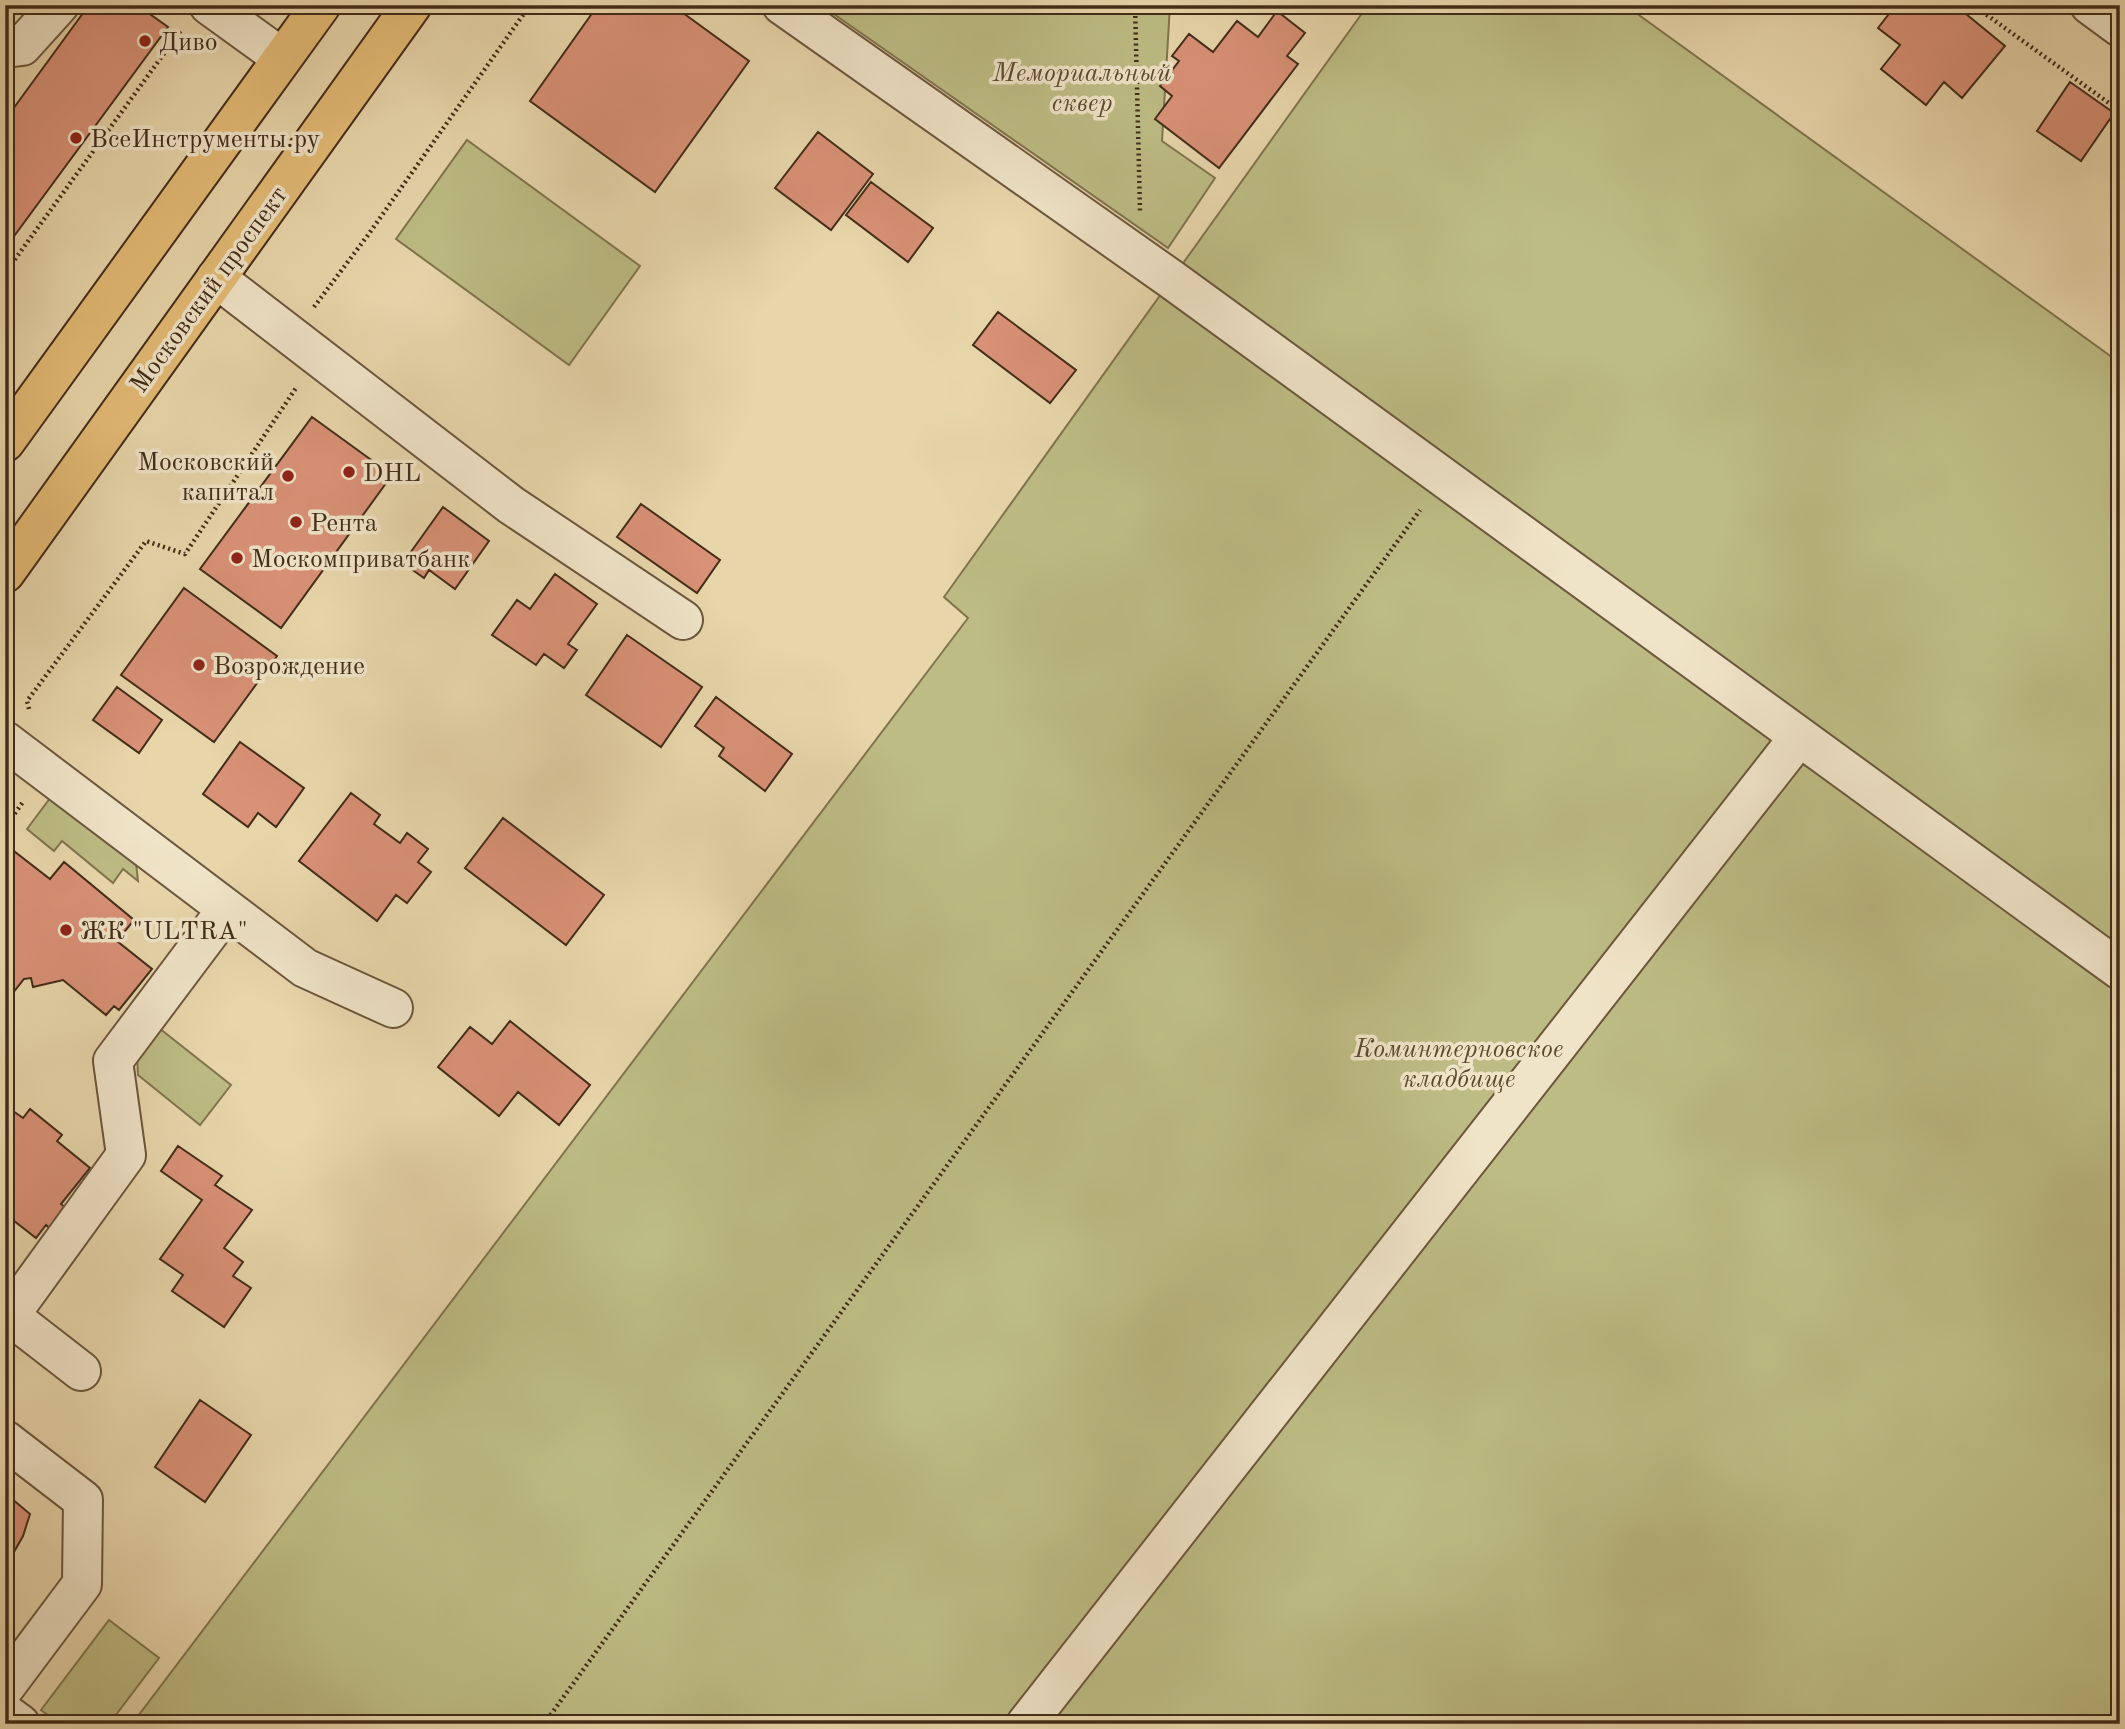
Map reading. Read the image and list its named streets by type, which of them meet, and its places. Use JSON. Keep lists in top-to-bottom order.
{
  "streets": {
    "main road": ["Московский проспект"]
  },
  "parks": ["Мемориальный сквер", "Коминтерновское кладбище"],
  "places": [
    "Диво",
    "ВсеИнструменты.ру",
    "DHL",
    "Московский капитал",
    "Рента",
    "Москомприватбанк",
    "Возрождение",
    "ЖК \"ULTRA\""
  ]
}
